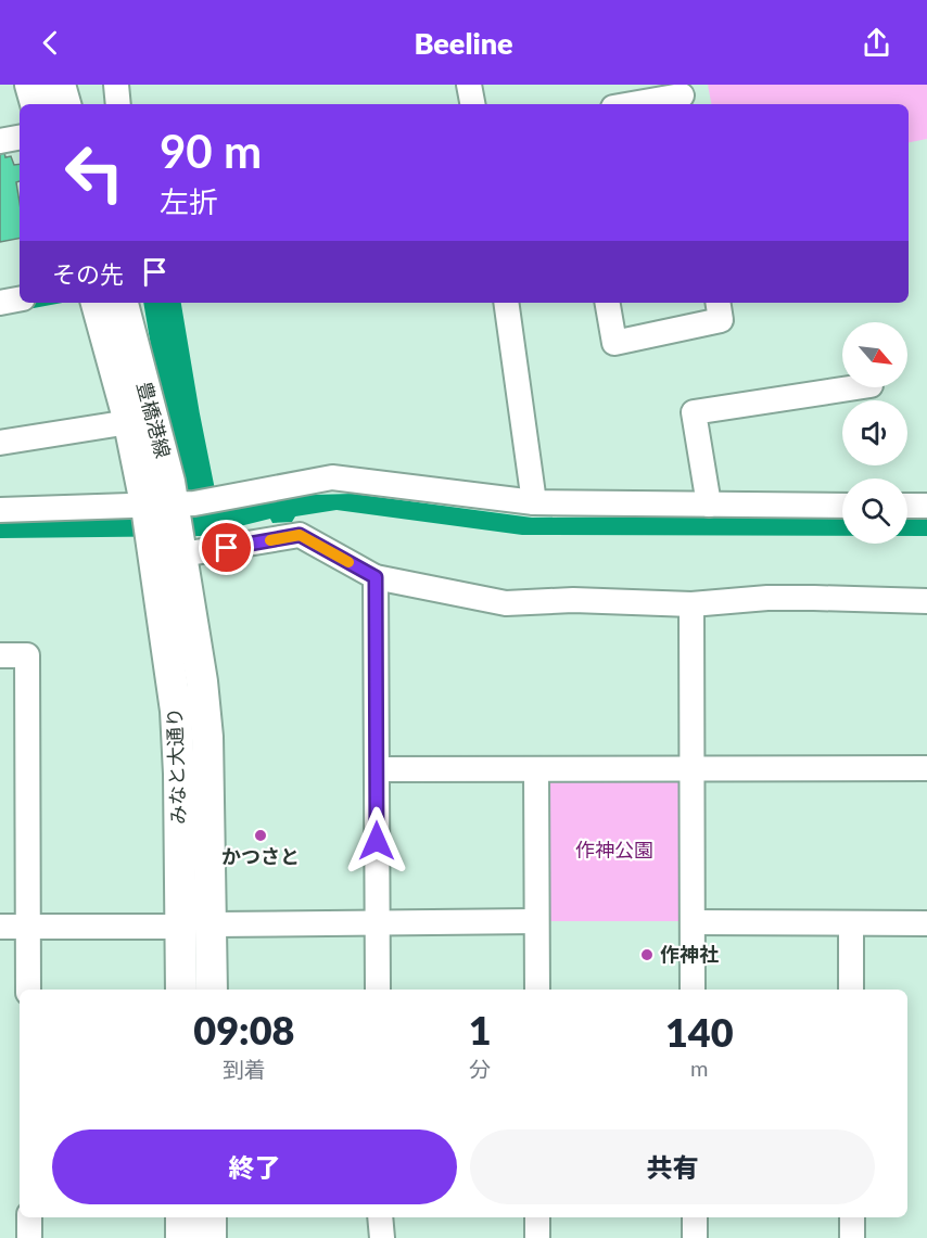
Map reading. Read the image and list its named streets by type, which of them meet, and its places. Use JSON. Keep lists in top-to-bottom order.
{
  "streets": {
    "main road": ["豊橋港線", "みなと大通り"]
  },
  "crossings": [
    ["豊橋港線", "みなと大通り"]
  ],
  "parks": ["作神公園"],
  "places": ["かつさと", "作神社"],
  "north": "bottom right",
  "page": {
    "header": "Beeline",
    "turn": ["90 m", "左折"],
    "then": "その先",
    "eta": [
      "09:08",
      "到着",
      "1",
      "分",
      "140",
      "m"
    ],
    "buttons": ["終了", "共有"]
  }
}
